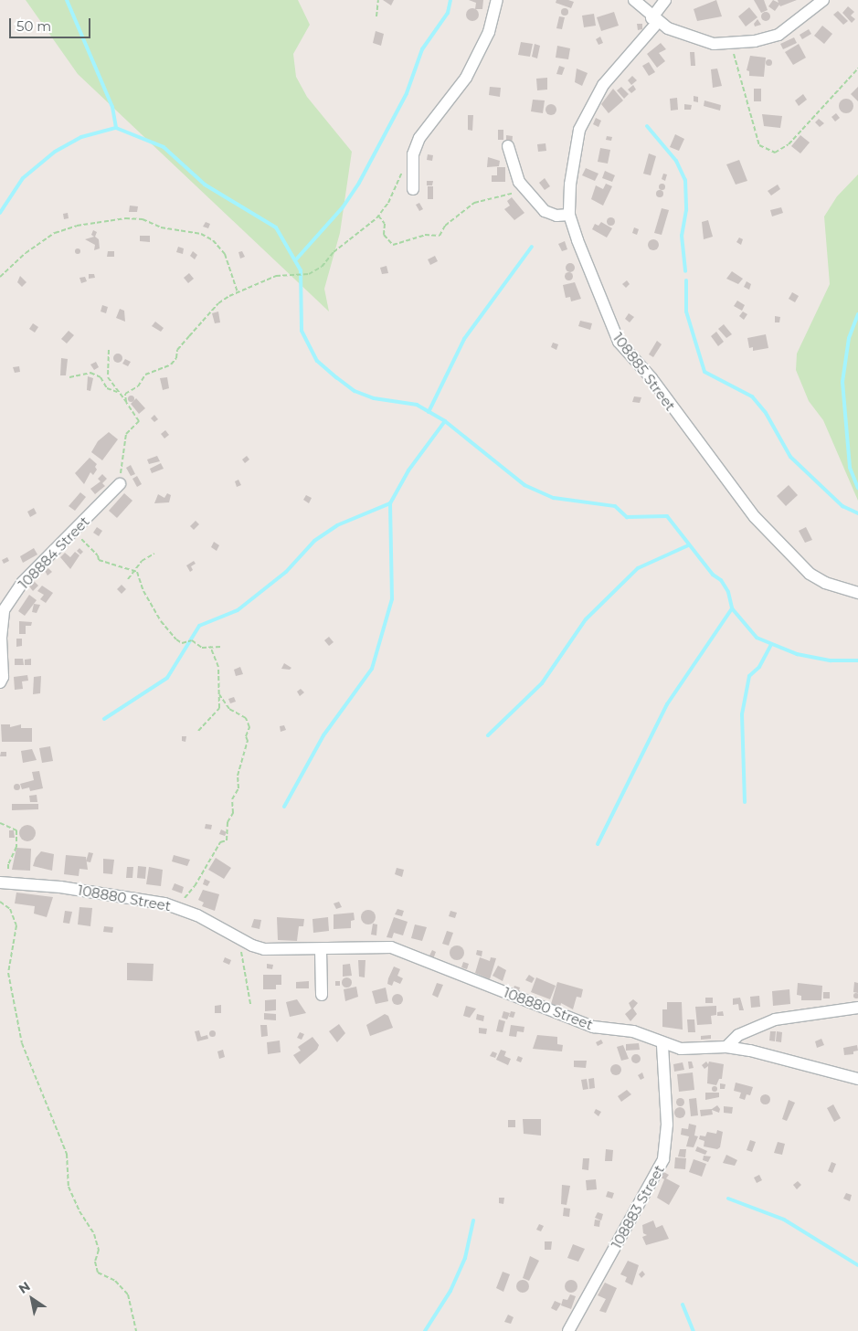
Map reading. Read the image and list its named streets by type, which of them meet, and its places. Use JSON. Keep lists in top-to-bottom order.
{
  "streets": {
    "street": [
      "108885 Street",
      "108884 Street",
      "108880 Street",
      "108883 Street"
    ]
  },
  "crossings": [
    ["108880 Street", "108883 Street"]
  ],
  "scale_bar": "50 m",
  "north": "top left"
}
